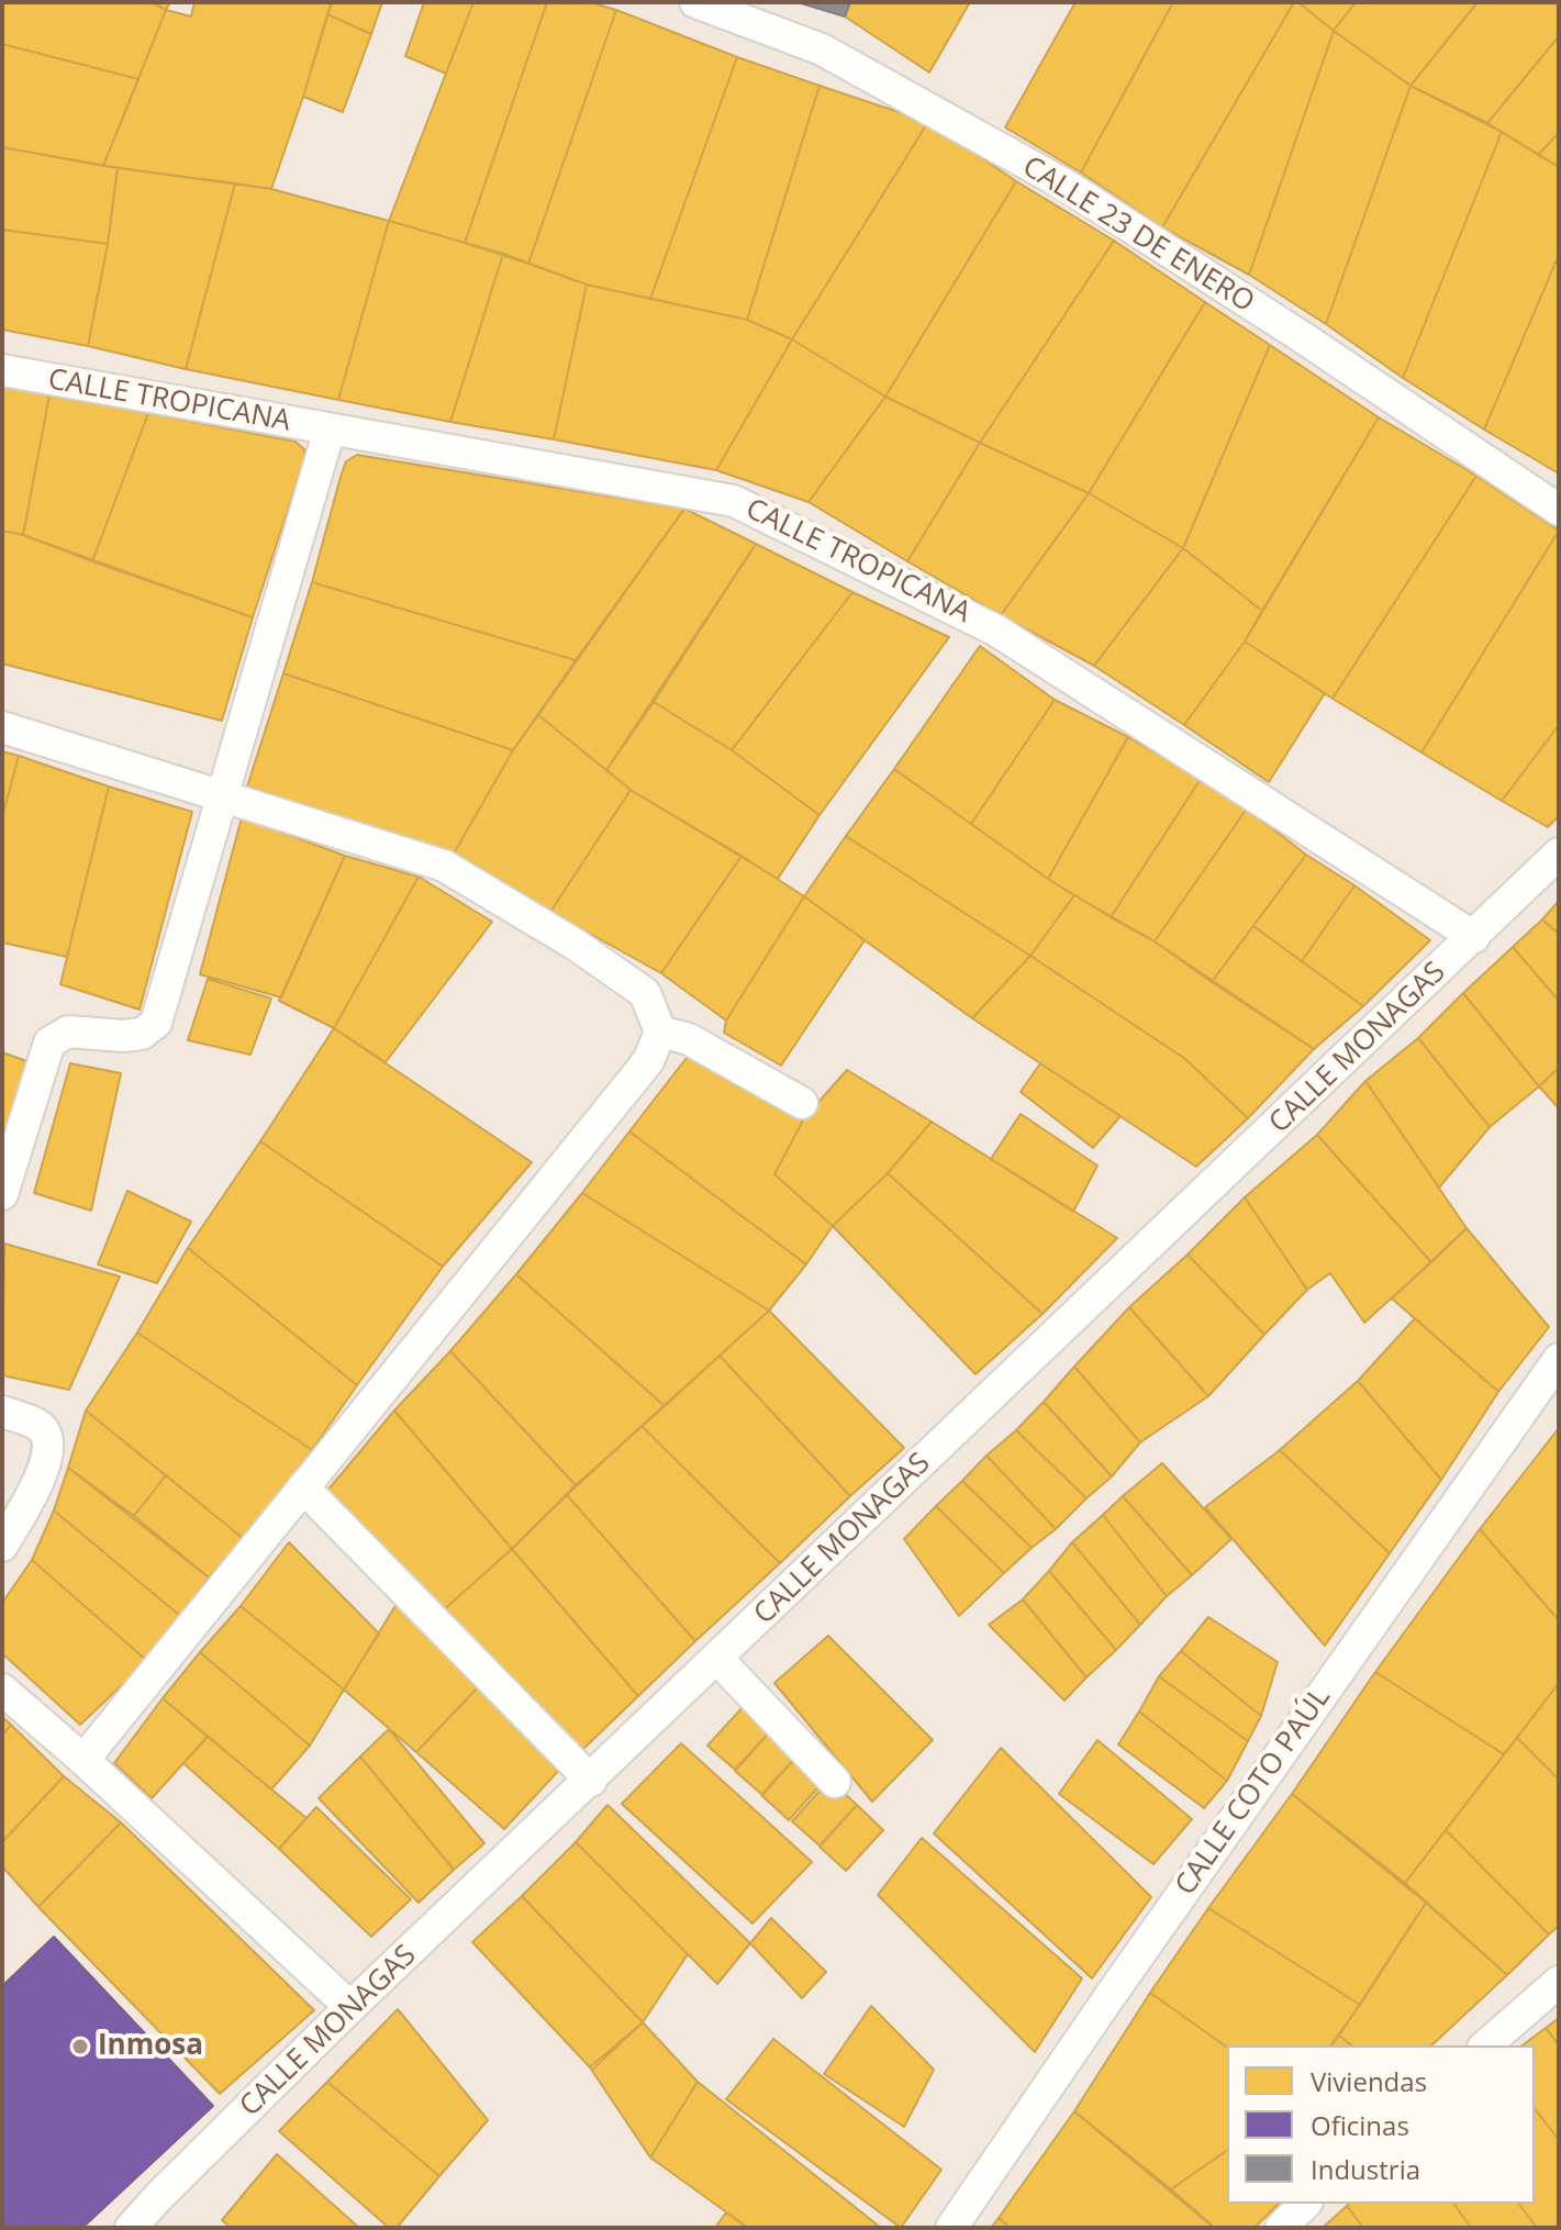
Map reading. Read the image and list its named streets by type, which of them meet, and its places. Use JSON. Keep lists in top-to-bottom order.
{
  "streets": {
    "street": [
      "CALLE 23 DE ENERO",
      "CALLE TROPICANA",
      "CALLE MONAGAS",
      "CALLE COTO PAÚL"
    ]
  },
  "crossings": [
    ["CALLE TROPICANA", "CALLE MONAGAS"]
  ],
  "places": ["Inmosa"],
  "legend": ["Viviendas", "Oficinas", "Industria"]
}
